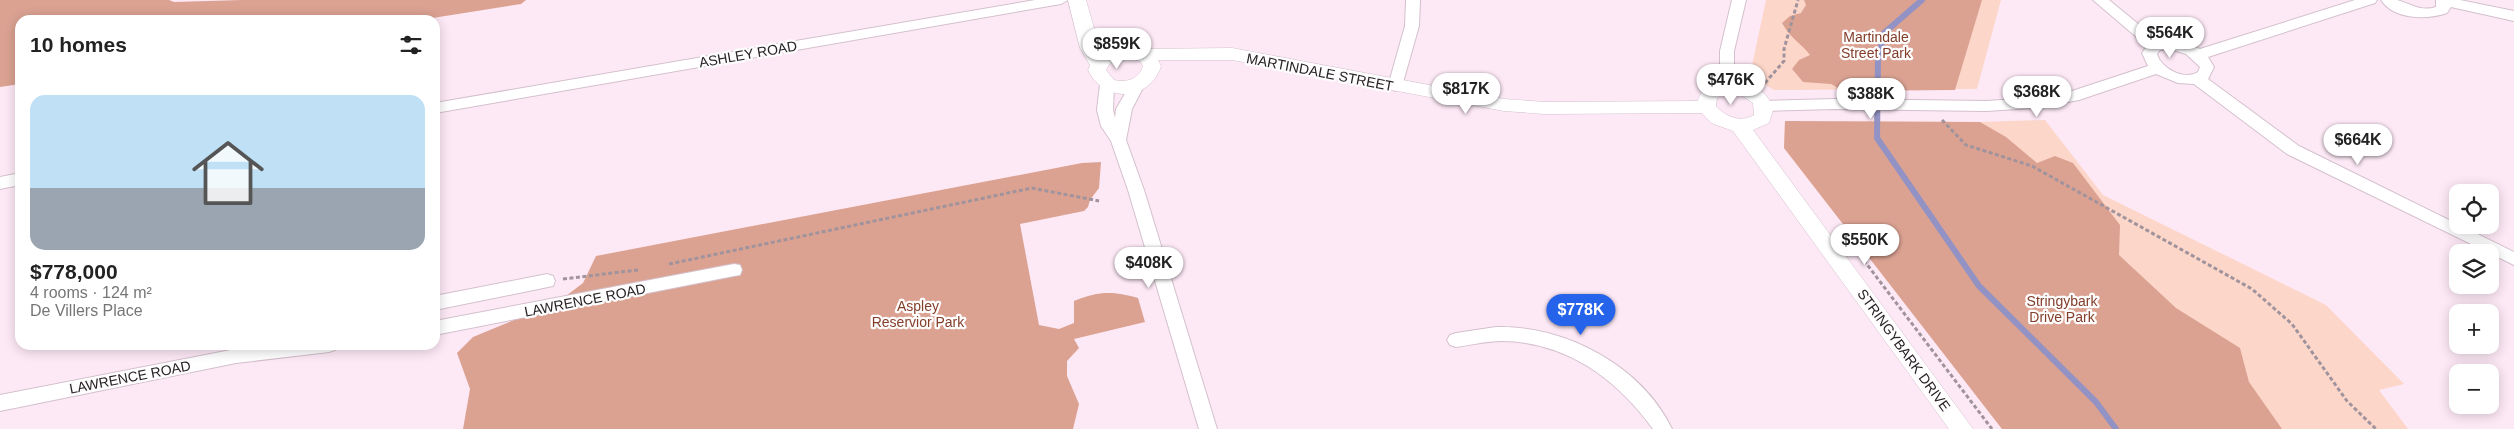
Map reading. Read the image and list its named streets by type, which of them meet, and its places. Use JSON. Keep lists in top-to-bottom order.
{
  "streets": {
    "street": [
      "ASHLEY ROAD",
      "MARTINDALE STREET",
      "LAWRENCE ROAD",
      "STRINGYBARK DRIVE"
    ]
  },
  "parks": ["Martindale Street Park", "Stringybark Drive Park", "Aspley Reservior Park"],
  "page": {
    "heading": "10 homes",
    "price": [
      "$564K",
      "$859K",
      "$476K",
      "$817K",
      "$368K",
      "$388K",
      "$664K",
      "$550K",
      "$408K",
      "$778K"
    ],
    "list": [
      {
        "name": "$778,000",
        "note": "4 rooms · 124 m² · De Villers Place"
      }
    ],
    "map_buttons": ["+", "−"]
  }
}
